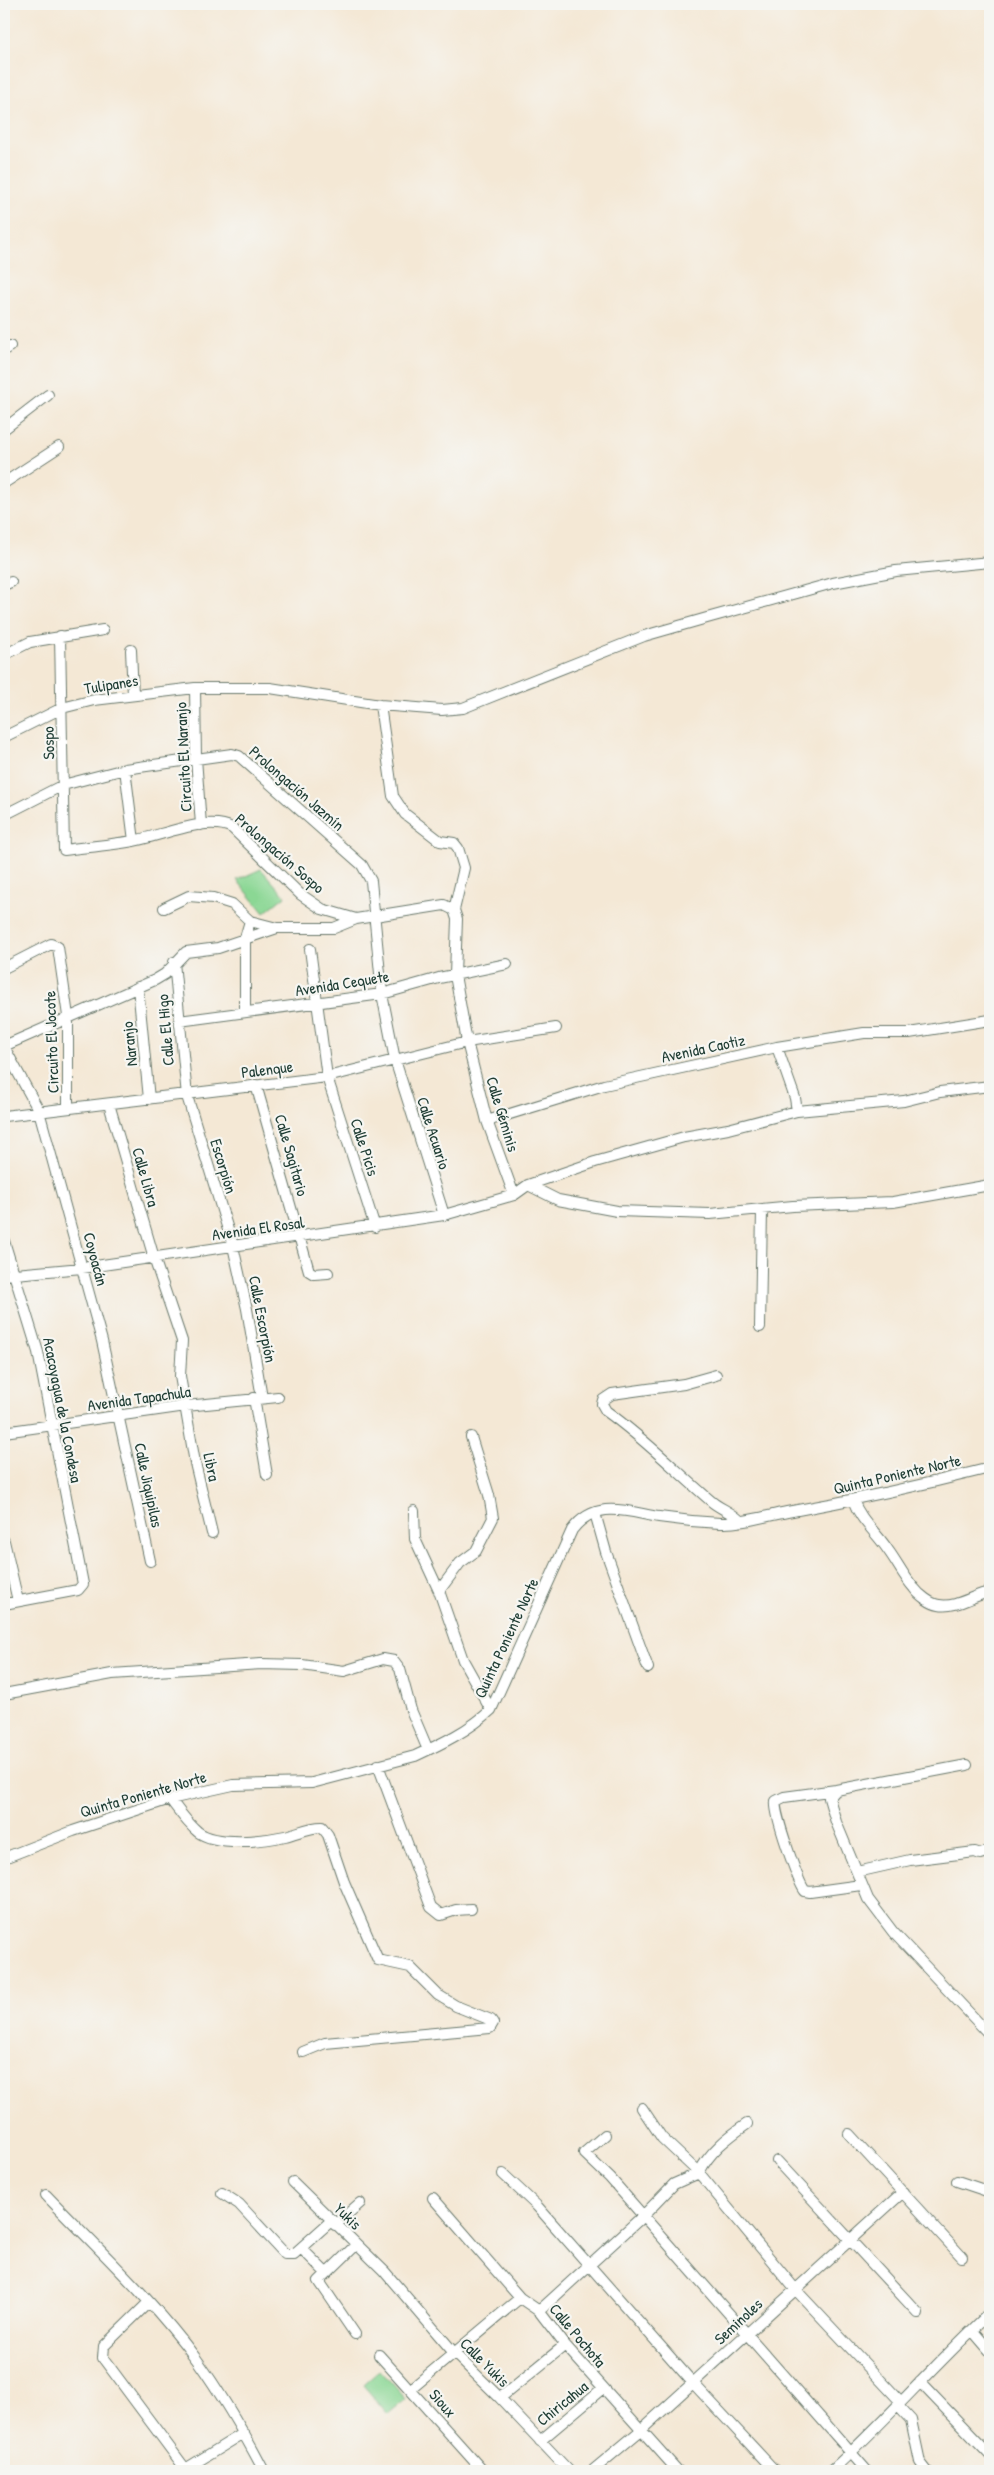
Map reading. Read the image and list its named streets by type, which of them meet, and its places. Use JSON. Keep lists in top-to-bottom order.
{
  "streets": {
    "street": [
      "Tulipanes",
      "Sospo",
      "Circuito El Naranjo",
      "Prolongación Jazmín",
      "Prolongación Sospo",
      "Avenida Cequete",
      "Calle El Higo",
      "Circuito El Jocote",
      "Naranjo",
      "Avenida Caotiz",
      "Palenque",
      "Calle Géminis",
      "Calle Acuario",
      "Calle Picis",
      "Calle Sagitario",
      "Escorpión",
      "Calle Libra",
      "Avenida El Rosal",
      "Coyoacán",
      "Calle Escorpión",
      "Avenida Tapachula",
      "Acacoyagua de la Condesa",
      "Libra",
      "Quinta Poniente Norte",
      "Calle Jiquipilas",
      "Yukis",
      "Seminoles",
      "Calle Pochota",
      "Calle Yukis",
      "Sioux",
      "Chiricahua"
    ]
  },
  "crossings": [
    ["Tulipanes", "Sospo"],
    ["Tulipanes", "Circuito El Naranjo"],
    ["Tulipanes", "Calle Géminis"],
    ["Sospo", "Prolongación Jazmín"],
    ["Sospo", "Prolongación Sospo"],
    ["Circuito El Naranjo", "Prolongación Jazmín"],
    ["Circuito El Naranjo", "Prolongación Sospo"],
    ["Prolongación Jazmín", "Avenida Cequete"],
    ["Prolongación Jazmín", "Calle Acuario"],
    ["Avenida Cequete", "Calle El Higo"],
    ["Avenida Cequete", "Calle Géminis"],
    ["Avenida Cequete", "Calle Acuario"],
    ["Avenida Cequete", "Calle Picis"],
    ["Calle El Higo", "Palenque"],
    ["Calle El Higo", "Escorpión"],
    ["Circuito El Jocote", "Palenque"],
    ["Naranjo", "Palenque"],
    ["Avenida Caotiz", "Calle Géminis"],
    ["Palenque", "Calle Géminis"],
    ["Palenque", "Calle Acuario"],
    ["Palenque", "Calle Picis"],
    ["Palenque", "Calle Sagitario"],
    ["Palenque", "Escorpión"],
    ["Palenque", "Calle Libra"],
    ["Palenque", "Coyoacán"],
    ["Calle Géminis", "Avenida El Rosal"],
    ["Calle Acuario", "Avenida El Rosal"],
    ["Calle Picis", "Avenida El Rosal"],
    ["Calle Sagitario", "Avenida El Rosal"],
    ["Escorpión", "Avenida El Rosal"],
    ["Escorpión", "Calle Escorpión"],
    ["Calle Libra", "Avenida El Rosal"],
    ["Calle Libra", "Libra"],
    ["Avenida El Rosal", "Coyoacán"],
    ["Avenida El Rosal", "Calle Escorpión"],
    ["Avenida El Rosal", "Acacoyagua de la Condesa"],
    ["Avenida El Rosal", "Libra"],
    ["Coyoacán", "Avenida Tapachula"],
    ["Coyoacán", "Calle Jiquipilas"],
    ["Calle Escorpión", "Avenida Tapachula"],
    ["Avenida Tapachula", "Acacoyagua de la Condesa"],
    ["Avenida Tapachula", "Libra"],
    ["Avenida Tapachula", "Calle Jiquipilas"],
    ["Yukis", "Calle Yukis"],
    ["Seminoles", "Calle Pochota"],
    ["Calle Pochota", "Chiricahua"],
    ["Calle Yukis", "Chiricahua"]
  ]
}
